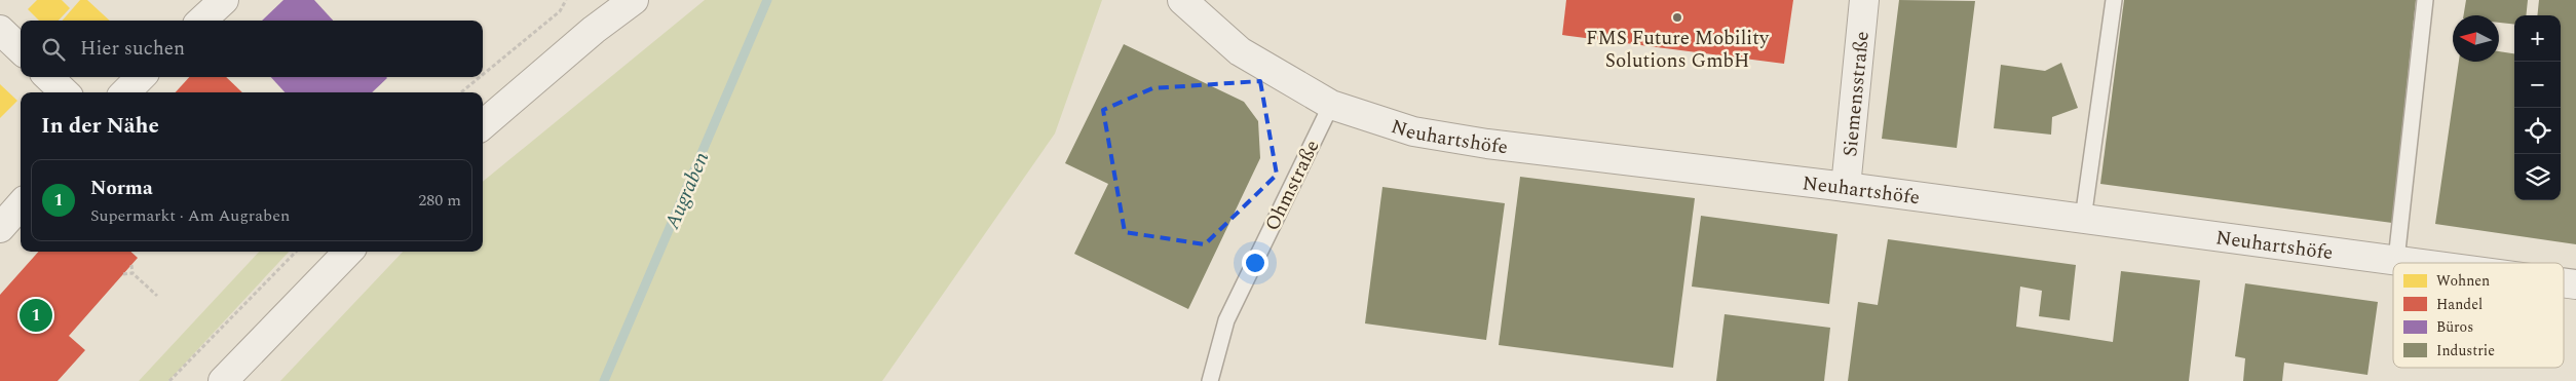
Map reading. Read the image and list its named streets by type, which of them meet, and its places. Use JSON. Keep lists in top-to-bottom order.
{
  "streets": {
    "street": ["Siemensstraße", "Neuhartshöfe"],
    "lane": ["Ohmstraße"]
  },
  "crossings": [
    ["Siemensstraße", "Neuhartshöfe"],
    ["Neuhartshöfe", "Ohmstraße"]
  ],
  "water": ["Augraben"],
  "places": ["FMS Future Mobility Solutions GmbH"],
  "legend": [
    "Wohnen",
    "Handel",
    "Büros",
    "Industrie"
  ],
  "north": "left",
  "page": {
    "map_buttons": ["+", "−"],
    "search": "Hier suchen",
    "heading": "In der Nähe",
    "list": [
      {
        "mark": "1",
        "name": "Norma",
        "note": "Supermarkt · Am Augraben",
        "value": "280 m"
      }
    ],
    "pins": "1"
  }
}
